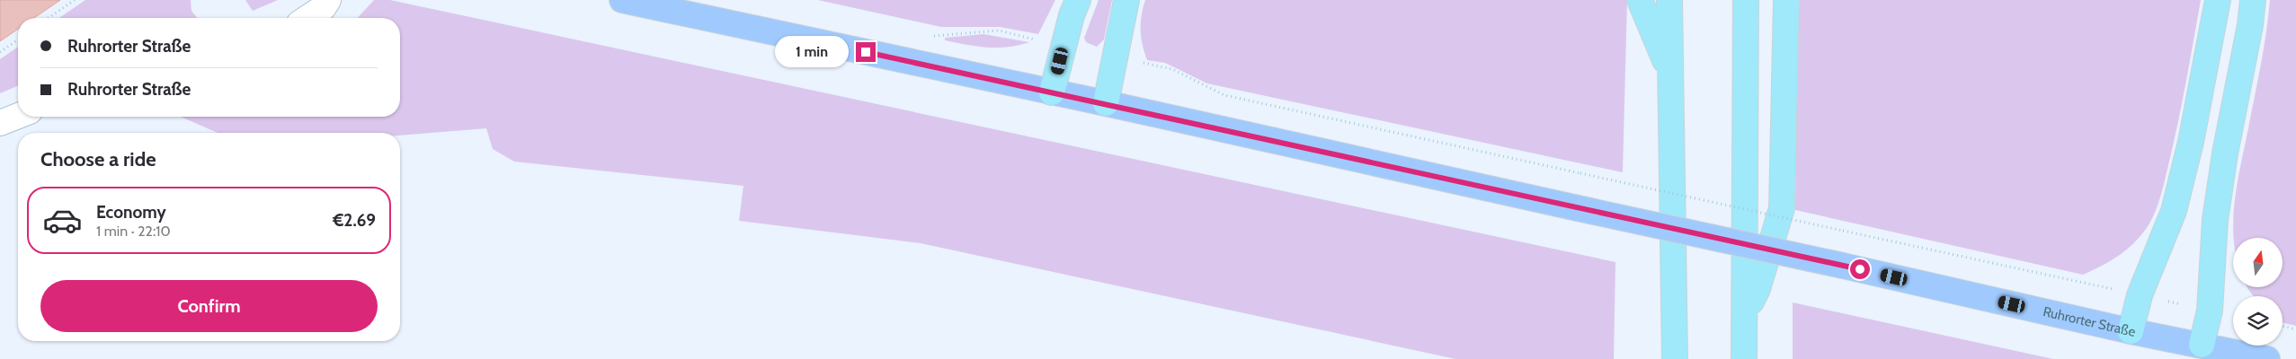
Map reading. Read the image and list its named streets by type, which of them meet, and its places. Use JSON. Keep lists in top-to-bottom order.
{
  "streets": {
    "main road": ["Ruhrorter Straße"]
  },
  "north": "top",
  "page": {
    "banner": ["Ruhrorter Straße", "Ruhrorter Straße"],
    "bubble": "1 min",
    "heading": "Choose a ride",
    "list": [
      {
        "name": "Economy",
        "note": "1 min · 22:10",
        "value": "€2.69"
      }
    ],
    "buttons": "Confirm"
  }
}
